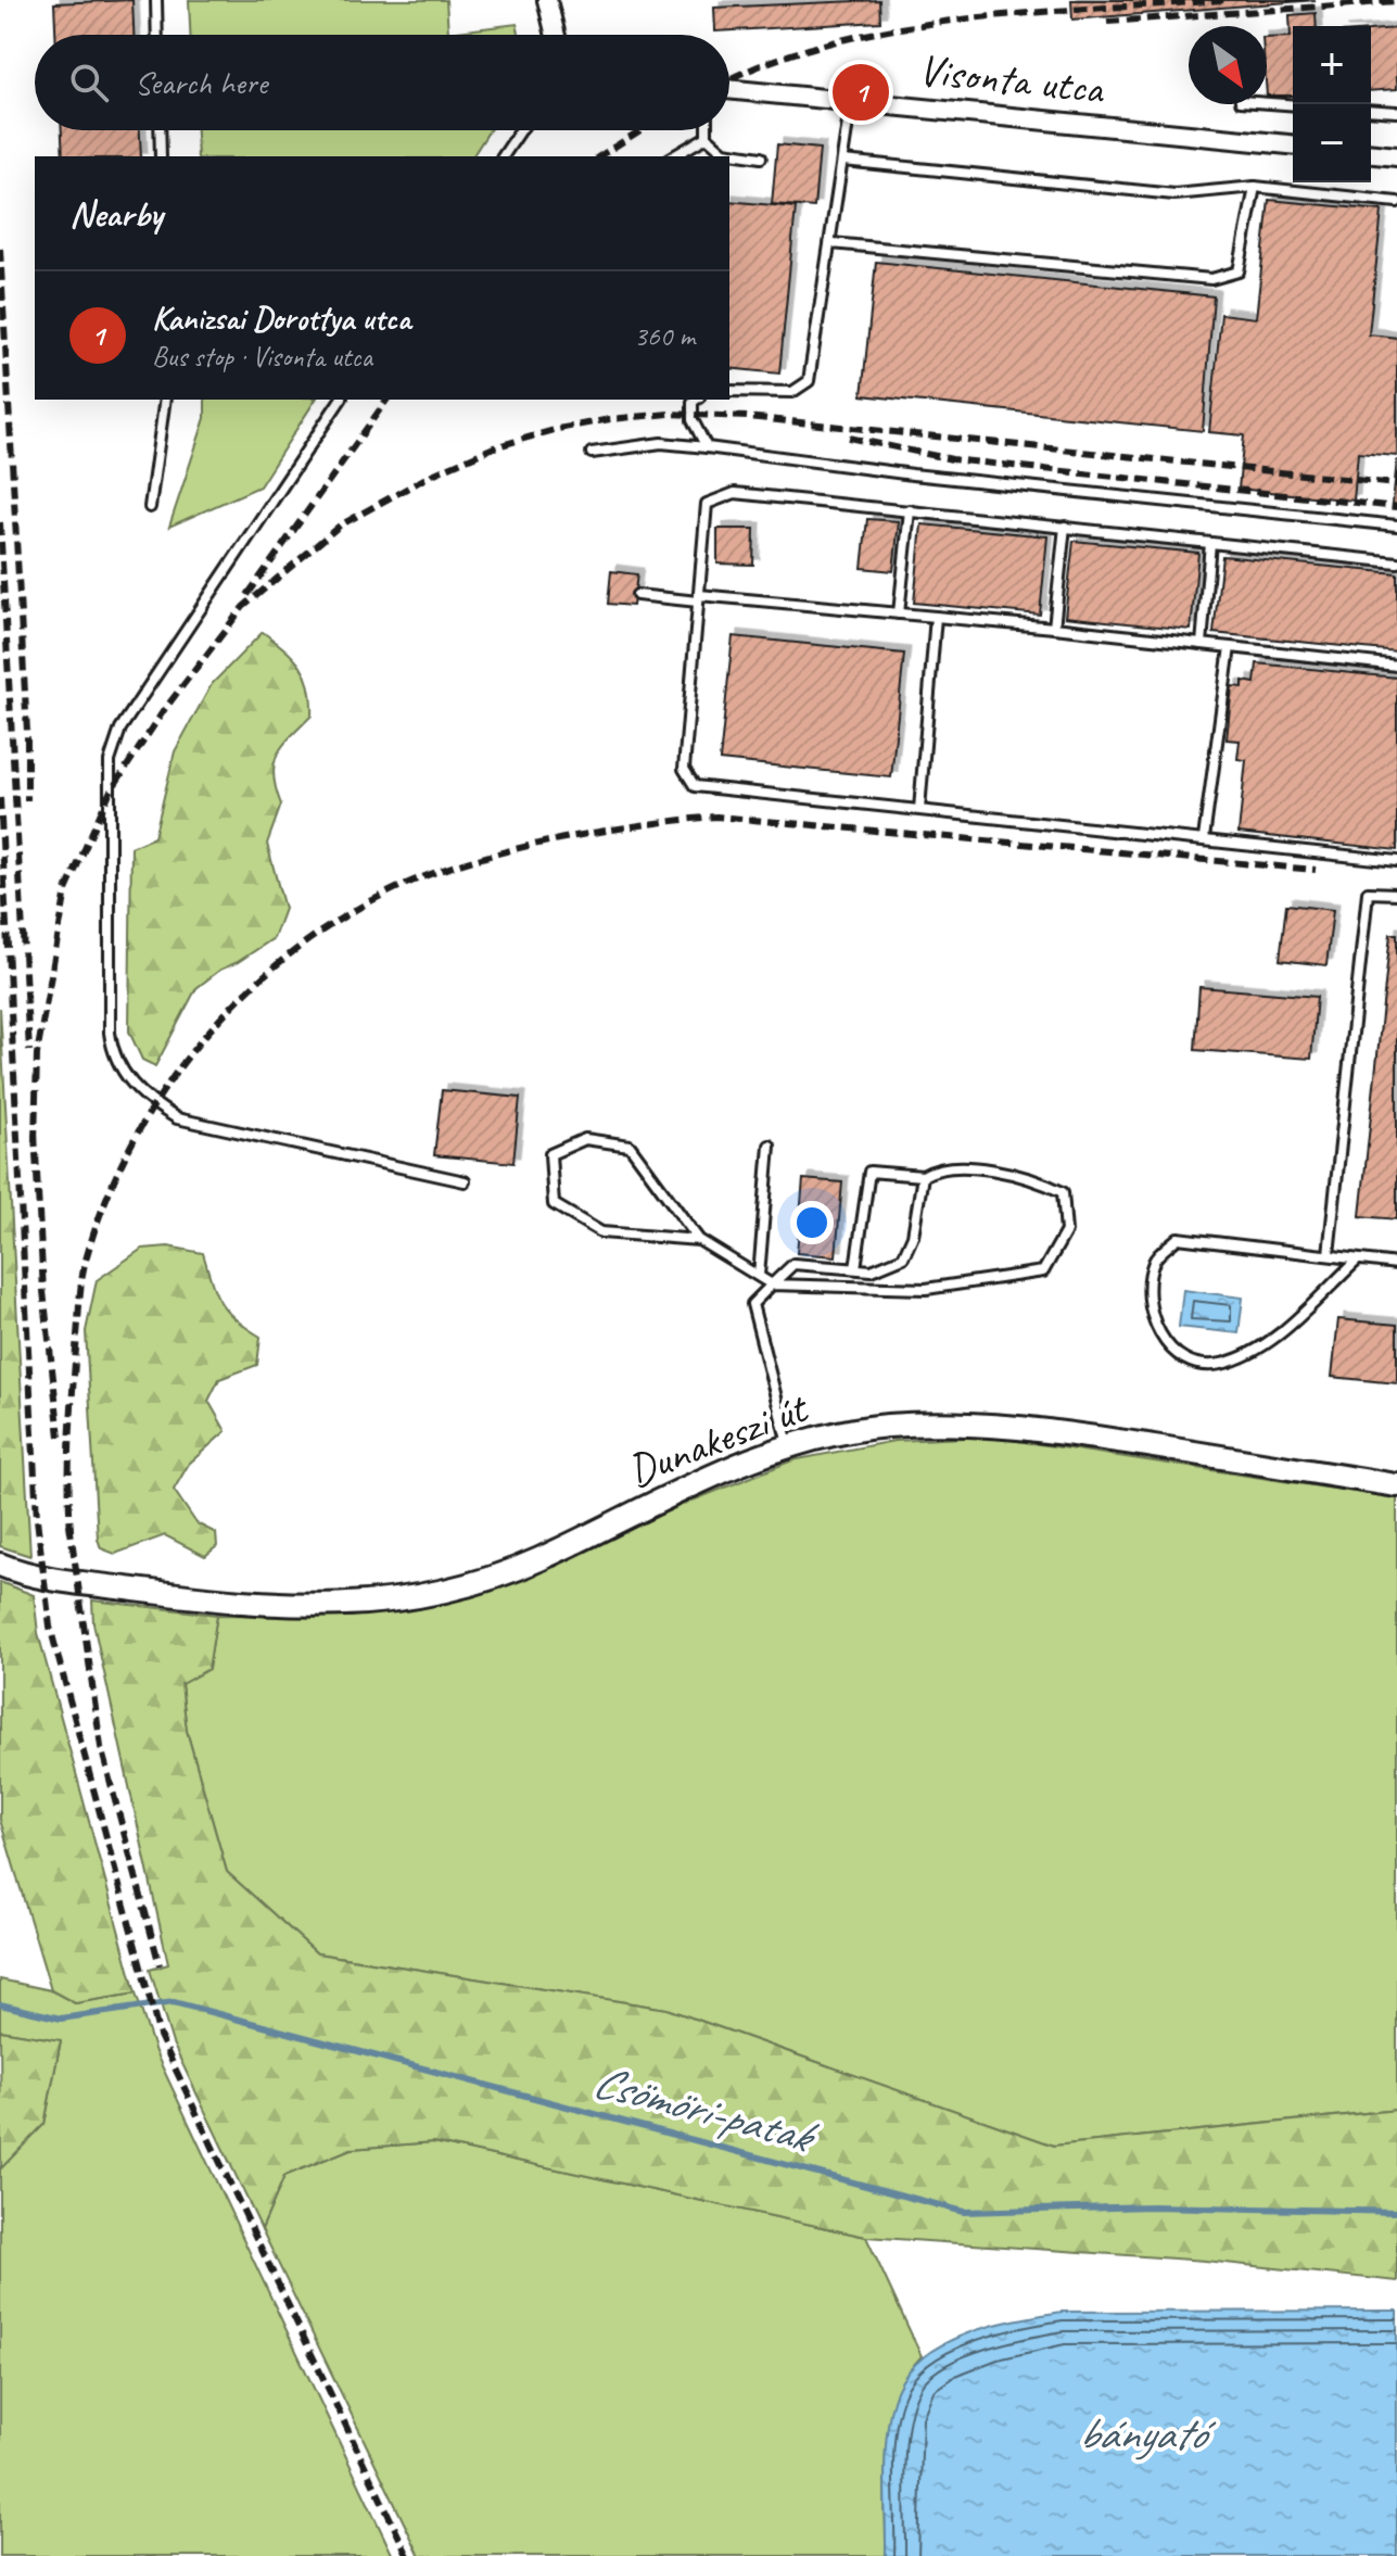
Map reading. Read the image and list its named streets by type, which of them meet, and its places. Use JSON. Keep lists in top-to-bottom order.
{
  "streets": {
    "street": ["Visonta utca", "Dunakeszi út"]
  },
  "water": ["Csömöri-patak", "bányató"],
  "north": "bottom right",
  "page": {
    "map_buttons": ["+", "−"],
    "search": "Search here",
    "pins": "1",
    "heading": "Nearby",
    "list": [
      {
        "mark": "1",
        "name": "Kanizsai Dorottya utca",
        "note": "Bus stop · Visonta utca",
        "value": "360 m"
      }
    ]
  }
}
